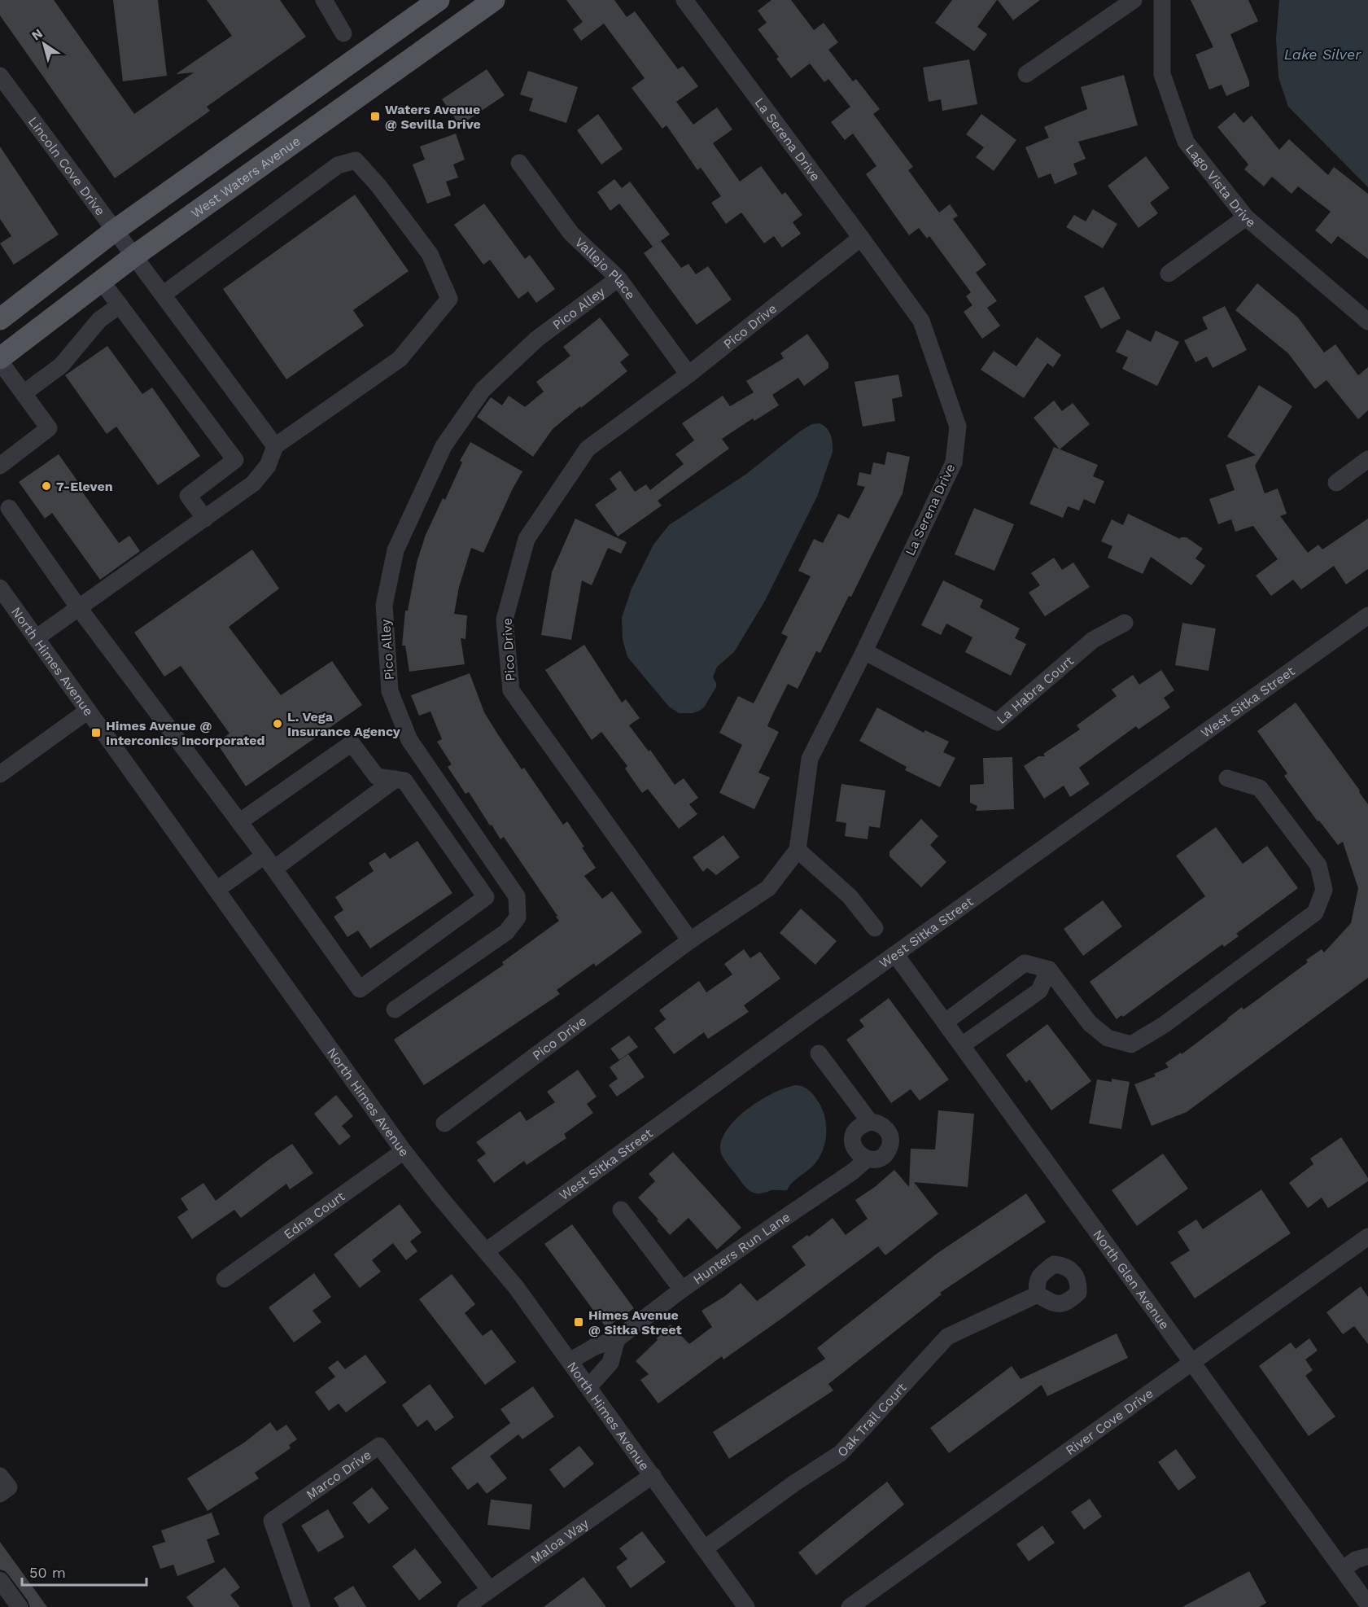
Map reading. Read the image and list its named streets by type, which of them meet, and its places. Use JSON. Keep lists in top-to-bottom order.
{
  "streets": {
    "main road": ["West Waters Avenue"],
    "street": [
      "La Serena Drive",
      "Lincoln Cove Drive",
      "Lago Vista Drive",
      "Vallejo Place",
      "Pico Alley",
      "Pico Drive",
      "North Himes Avenue",
      "La Habra Court",
      "West Sitka Street",
      "Edna Court",
      "Hunters Run Lane",
      "North Glen Avenue",
      "Oak Trail Court",
      "River Cove Drive",
      "Marco Drive",
      "Maloa Way"
    ]
  },
  "crossings": [
    ["La Serena Drive", "Pico Drive"],
    ["La Serena Drive", "La Habra Court"],
    ["Lincoln Cove Drive", "West Waters Avenue"],
    ["Vallejo Place", "Pico Alley"],
    ["Vallejo Place", "Pico Drive"],
    ["North Himes Avenue", "West Sitka Street"],
    ["North Himes Avenue", "Edna Court"],
    ["North Himes Avenue", "Hunters Run Lane"],
    ["North Himes Avenue", "Oak Trail Court"],
    ["North Himes Avenue", "Maloa Way"],
    ["West Sitka Street", "North Glen Avenue"],
    ["North Glen Avenue", "River Cove Drive"],
    ["Marco Drive", "Maloa Way"]
  ],
  "water": ["Lake Silver"],
  "places": {
    "transit": ["Waters Avenue @ Sevilla Drive", "Himes Avenue @ Interconics Incorporated", "Himes Avenue @ Sitka Street"],
    "other": ["7-Eleven", "L. Vega Insurance Agency"]
  },
  "scale_bar": "50 m",
  "north": "top left"
}
